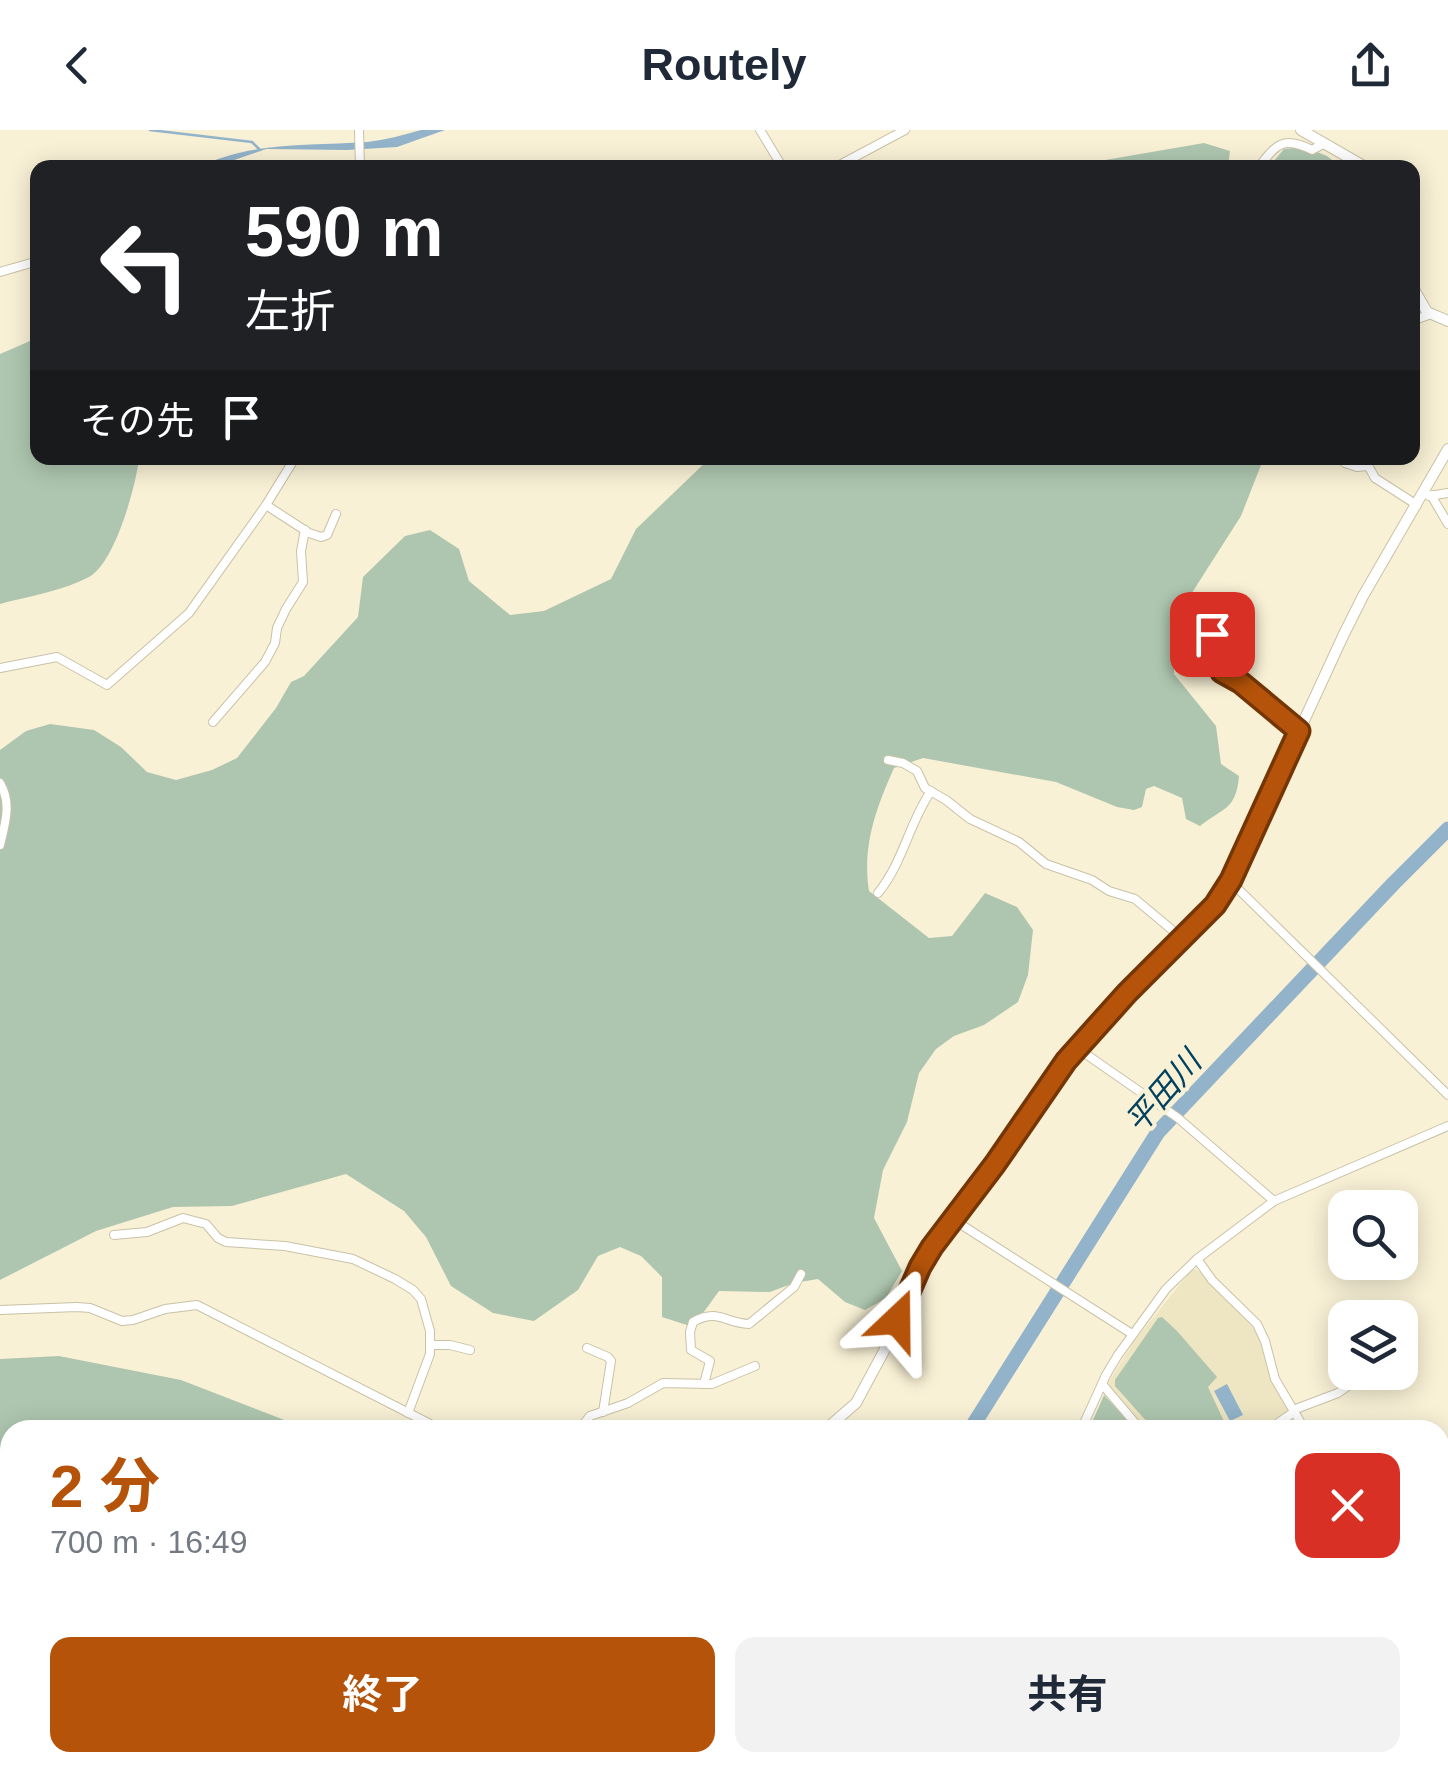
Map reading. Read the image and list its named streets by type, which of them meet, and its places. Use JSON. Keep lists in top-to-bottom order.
{
  "water": ["平田川"],
  "page": {
    "header": "Routely",
    "turn": ["590 m", "左折"],
    "then": "その先",
    "heading": ["2 分", "700 m · 16:49"],
    "buttons": ["終了", "共有"]
  }
}
